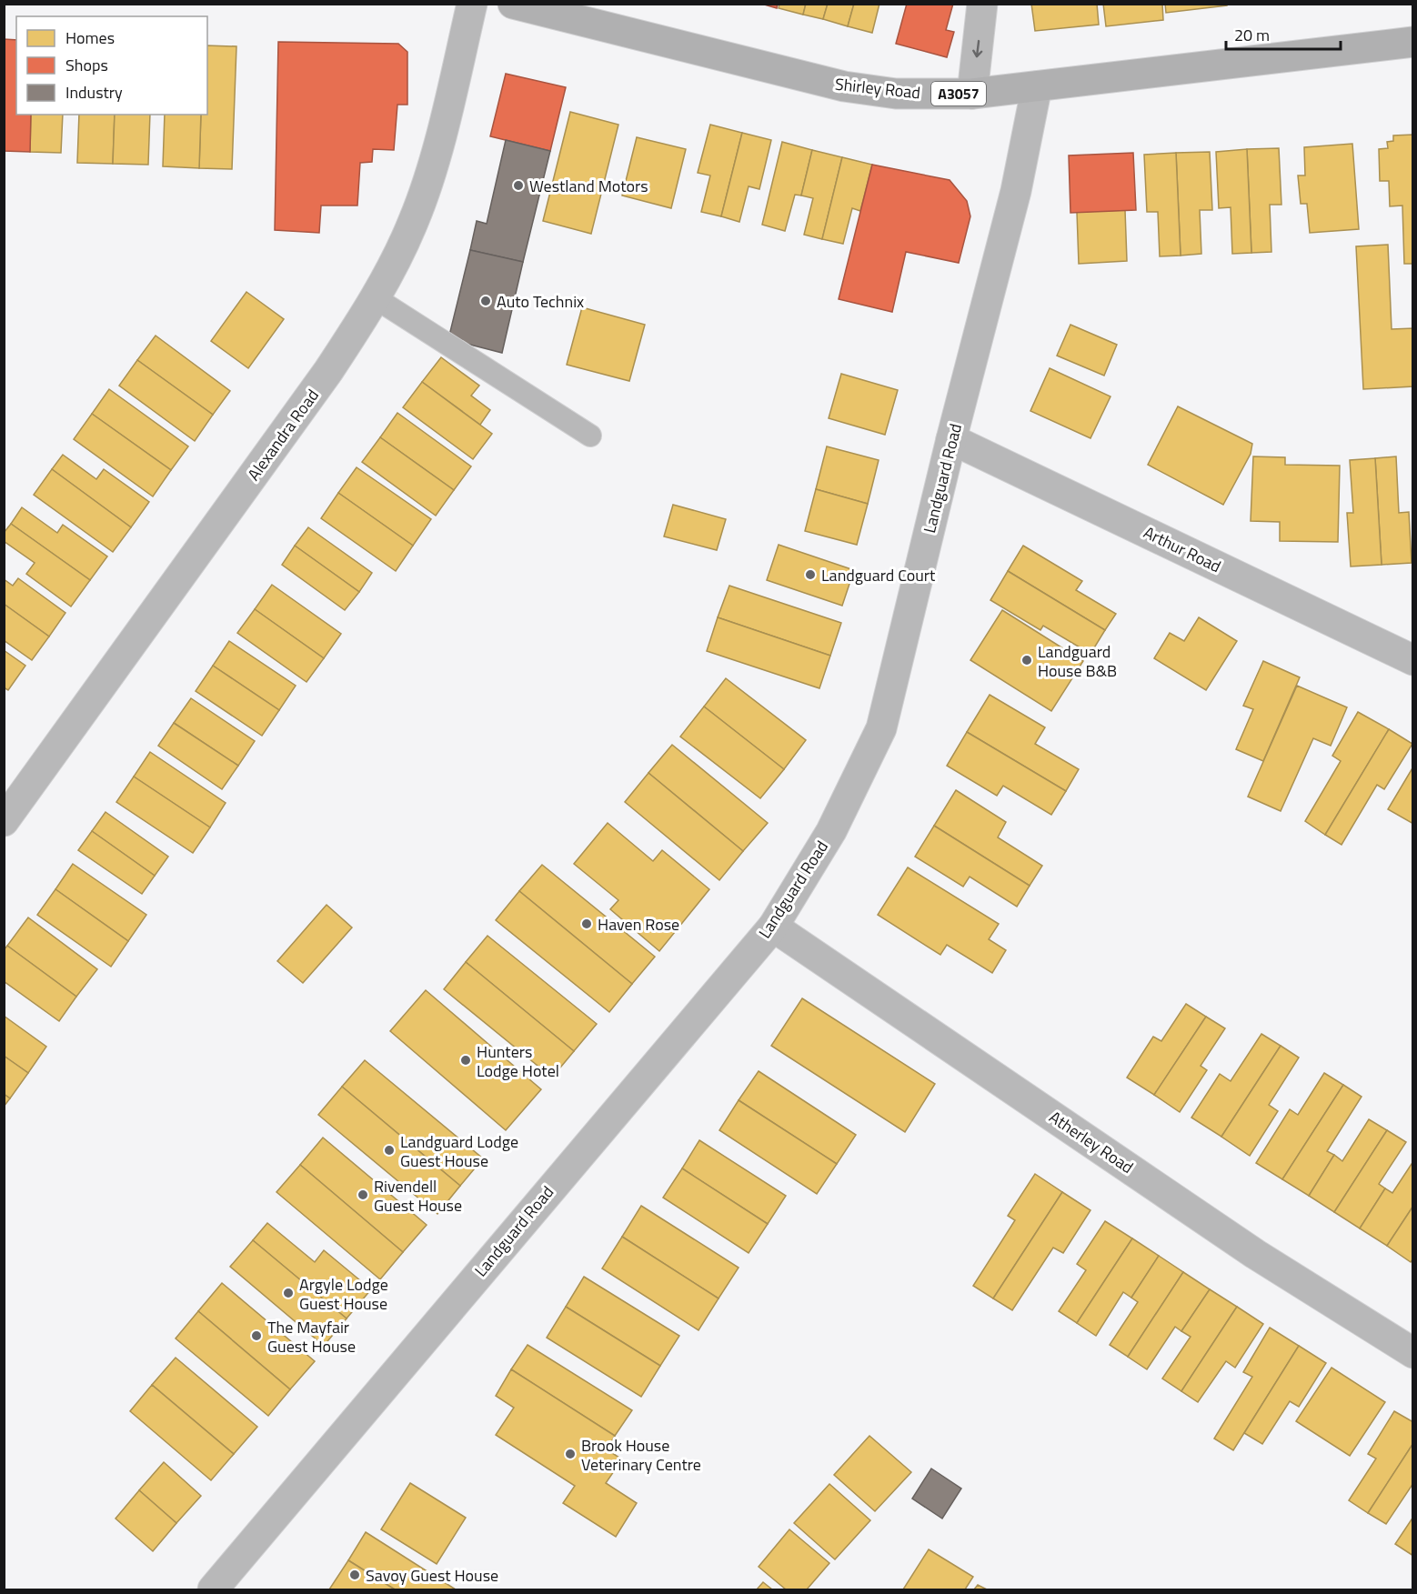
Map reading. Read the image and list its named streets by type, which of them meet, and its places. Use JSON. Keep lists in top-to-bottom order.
{
  "streets": {
    "main road": ["Shirley Road", "A3057"],
    "street": [
      "Alexandra Road",
      "Landguard Road",
      "Arthur Road",
      "Atherley Road"
    ]
  },
  "crossings": [
    ["Shirley Road", "Landguard Road"],
    ["Landguard Road", "Arthur Road"],
    ["Landguard Road", "Atherley Road"]
  ],
  "places": [
    "Westland Motors",
    "Auto Technix",
    "Landguard Court",
    "Landguard House B&B",
    "Haven Rose",
    "Hunters Lodge Hotel",
    "Landguard Lodge Guest House",
    "Rivendell Guest House",
    "Argyle Lodge Guest House",
    "The Mayfair Guest House",
    "Brook House Veterinary Centre",
    "Savoy Guest House"
  ],
  "legend": ["Homes", "Shops", "Industry"],
  "scale_bar": "20 m"
}
